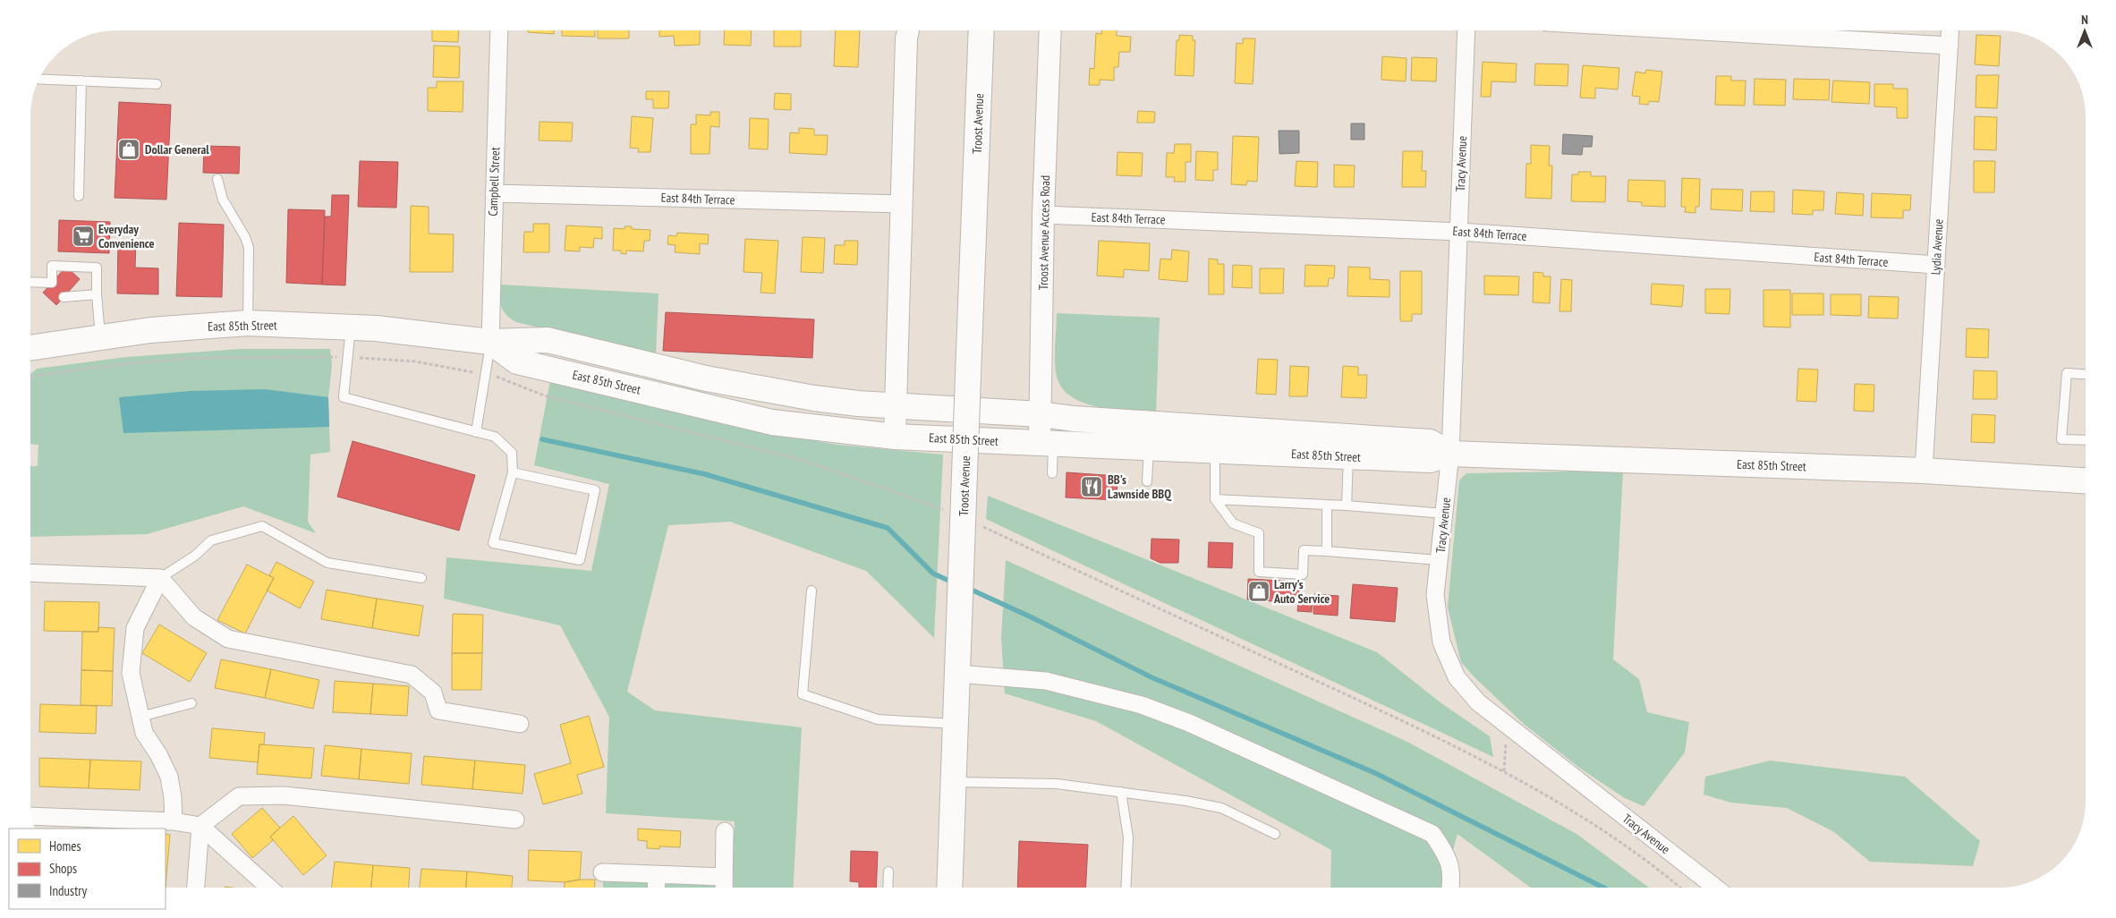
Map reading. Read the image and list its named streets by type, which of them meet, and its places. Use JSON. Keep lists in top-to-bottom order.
{
  "streets": {
    "main road": ["Troost Avenue", "East 85th Street"],
    "street": [
      "Tracy Avenue",
      "Campbell Street",
      "East 84th Terrace",
      "Troost Avenue Access Road",
      "Lydia Avenue"
    ]
  },
  "crossings": [
    ["Tracy Avenue", "East 84th Terrace"],
    ["Tracy Avenue", "East 85th Street"],
    ["Campbell Street", "East 84th Terrace"],
    ["Campbell Street", "East 85th Street"],
    ["East 84th Terrace", "Troost Avenue Access Road"],
    ["East 84th Terrace", "Lydia Avenue"],
    ["Troost Avenue Access Road", "East 85th Street"],
    ["Lydia Avenue", "East 85th Street"]
  ],
  "places": {
    "shop": ["Dollar General", "Larry's Auto Service"],
    "supermarket": ["Everyday Convenience"],
    "restaurant": ["BB's Lawnside BBQ"]
  },
  "legend": ["Homes", "Shops", "Industry"],
  "north": "top"
}
